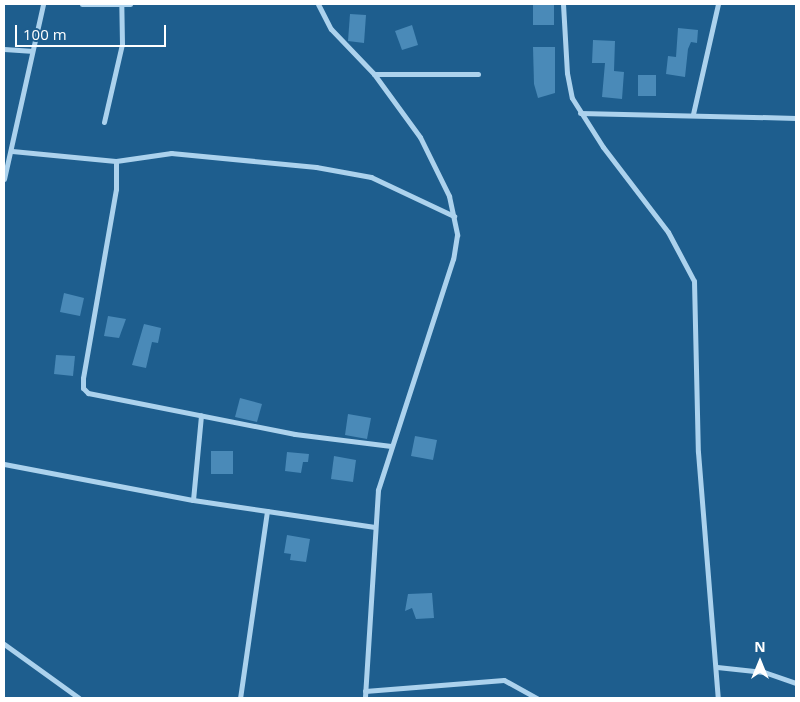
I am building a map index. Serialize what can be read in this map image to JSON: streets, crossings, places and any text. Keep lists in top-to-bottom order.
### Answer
{
  "scale_bar": "100 m",
  "north": "top"
}
